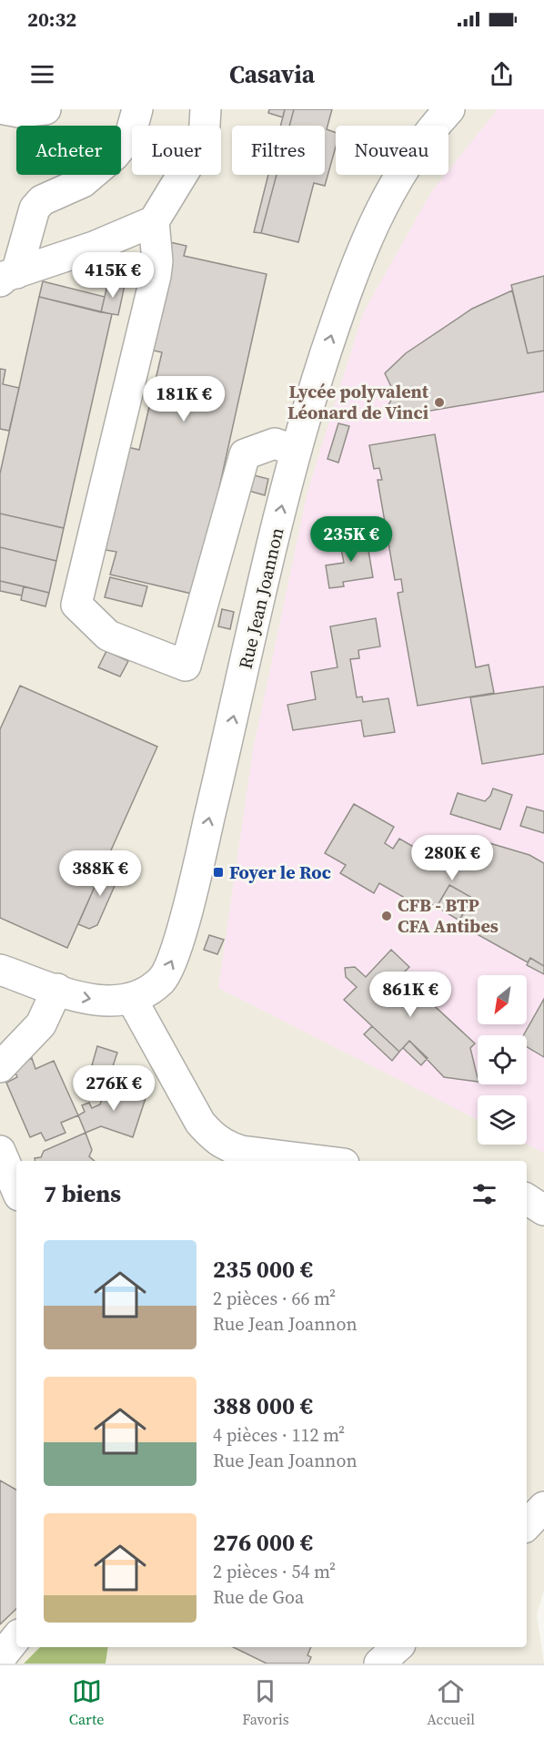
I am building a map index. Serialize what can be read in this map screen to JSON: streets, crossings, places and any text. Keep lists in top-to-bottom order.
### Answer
{
  "streets": {
    "street": ["Rue Jean Joannon"]
  },
  "one_way": ["Rue Jean Joannon"],
  "places": {
    "other": ["Lycée polyvalent Léonard de Vinci", "CFB - BTP CFA Antibes"],
    "transit": ["Foyer le Roc"]
  },
  "north": "bottom left",
  "page": {
    "status": "20:32",
    "header": "Casavia",
    "chip": [
      "Acheter",
      "Louer",
      "Filtres",
      "Nouveau"
    ],
    "price": [
      "415K €",
      "181K €",
      "235K €",
      "280K €",
      "388K €",
      "861K €",
      "276K €"
    ],
    "heading": "7 biens",
    "list": [
      {
        "name": "235 000 €",
        "note": "2 pièces · 66 m² · Rue Jean Joannon"
      },
      {
        "name": "388 000 €",
        "note": "4 pièces · 112 m² · Rue Jean Joannon"
      },
      {
        "name": "276 000 €",
        "note": "2 pièces · 54 m² · Rue de Goa"
      }
    ],
    "tabs": ["Carte", "Favoris", "Accueil"]
  }
}
